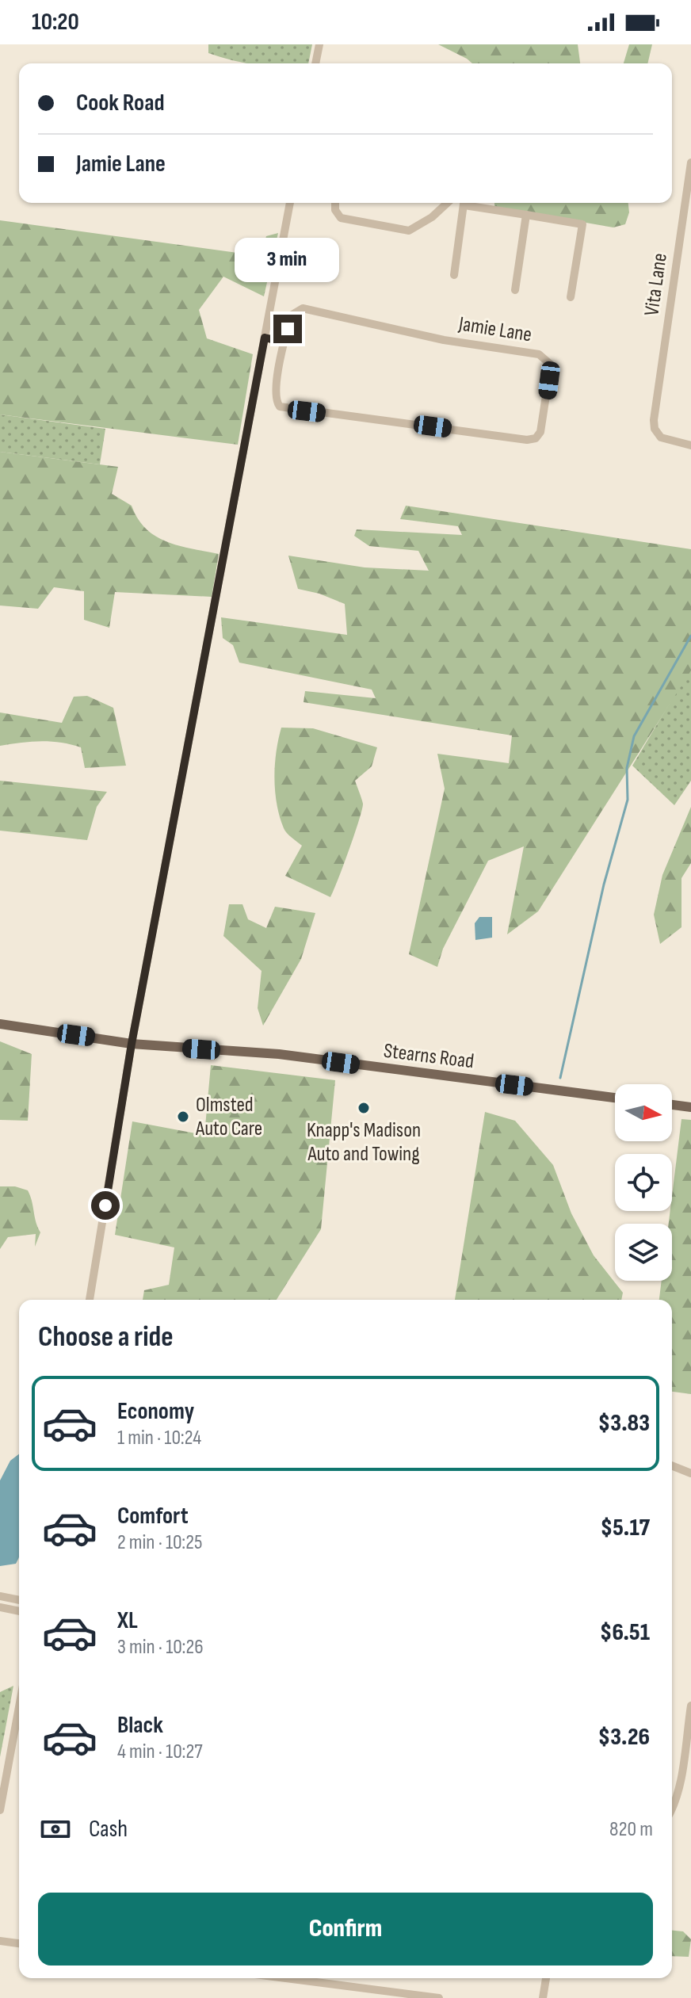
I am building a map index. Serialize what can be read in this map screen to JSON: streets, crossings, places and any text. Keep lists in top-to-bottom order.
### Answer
{
  "streets": {
    "main road": ["Stearns Road"],
    "street": ["Vita Lane", "Jamie Lane"]
  },
  "places": ["Knapp's Madison Auto and Towing", "Olmsted Auto Care"],
  "north": "right",
  "page": {
    "status": "10:20",
    "banner": ["Cook Road", "Jamie Lane"],
    "bubble": "3 min",
    "heading": "Choose a ride",
    "list": [
      {
        "name": "Economy",
        "note": "1 min · 10:24",
        "value": "$3.83"
      },
      {
        "name": "Comfort",
        "note": "2 min · 10:25",
        "value": "$5.17"
      },
      {
        "name": "XL",
        "note": "3 min · 10:26",
        "value": "$6.51"
      },
      {
        "name": "Black",
        "note": "4 min · 10:27",
        "value": "$3.26"
      }
    ],
    "pay": ["Cash", "820 m"],
    "buttons": "Confirm"
  }
}
